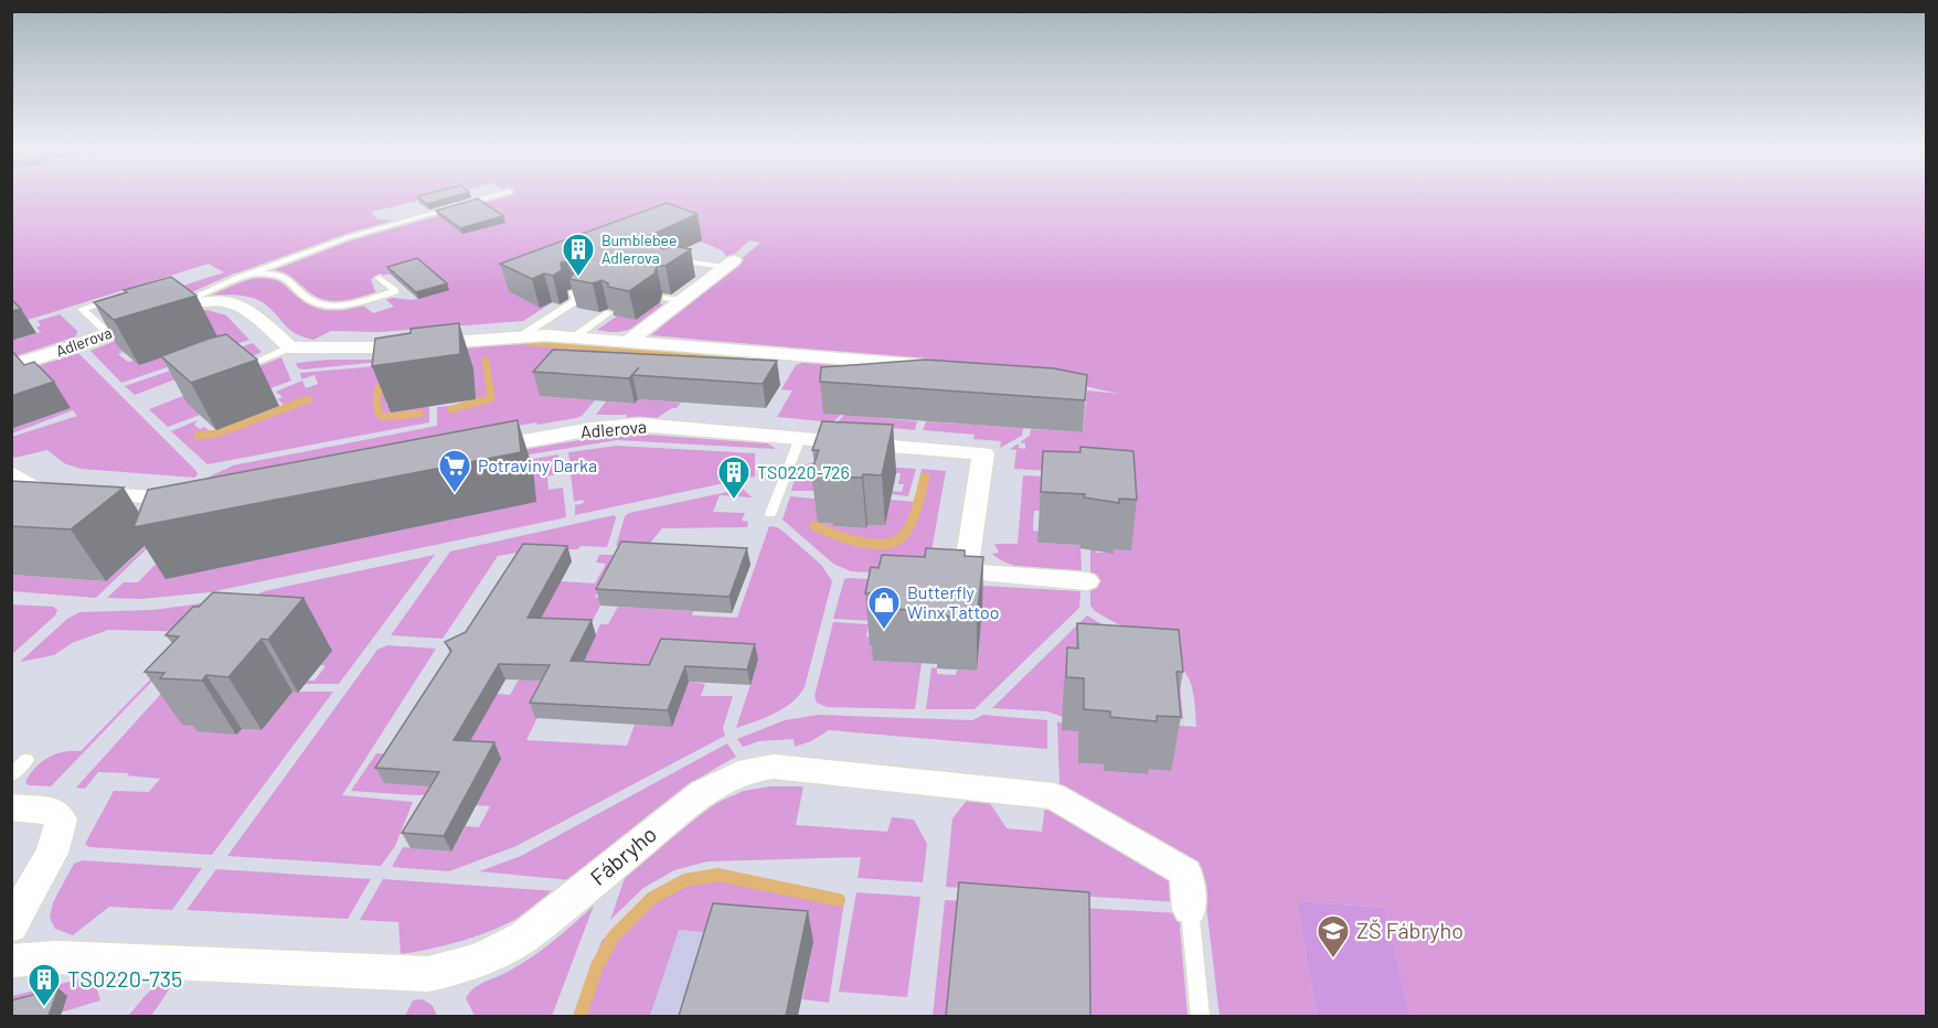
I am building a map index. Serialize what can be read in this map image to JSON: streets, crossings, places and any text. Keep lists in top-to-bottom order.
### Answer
{
  "streets": {
    "street": ["Adlerova", "Fábryho"]
  },
  "places": {
    "building": ["Bumblebee Adlerova", "TS0220-726", "TS0220-735"],
    "supermarket": ["Potraviny Darka"],
    "shop": ["Butterfly Winx Tattoo"],
    "school or university": ["ZŠ Fábryho"]
  }
}
